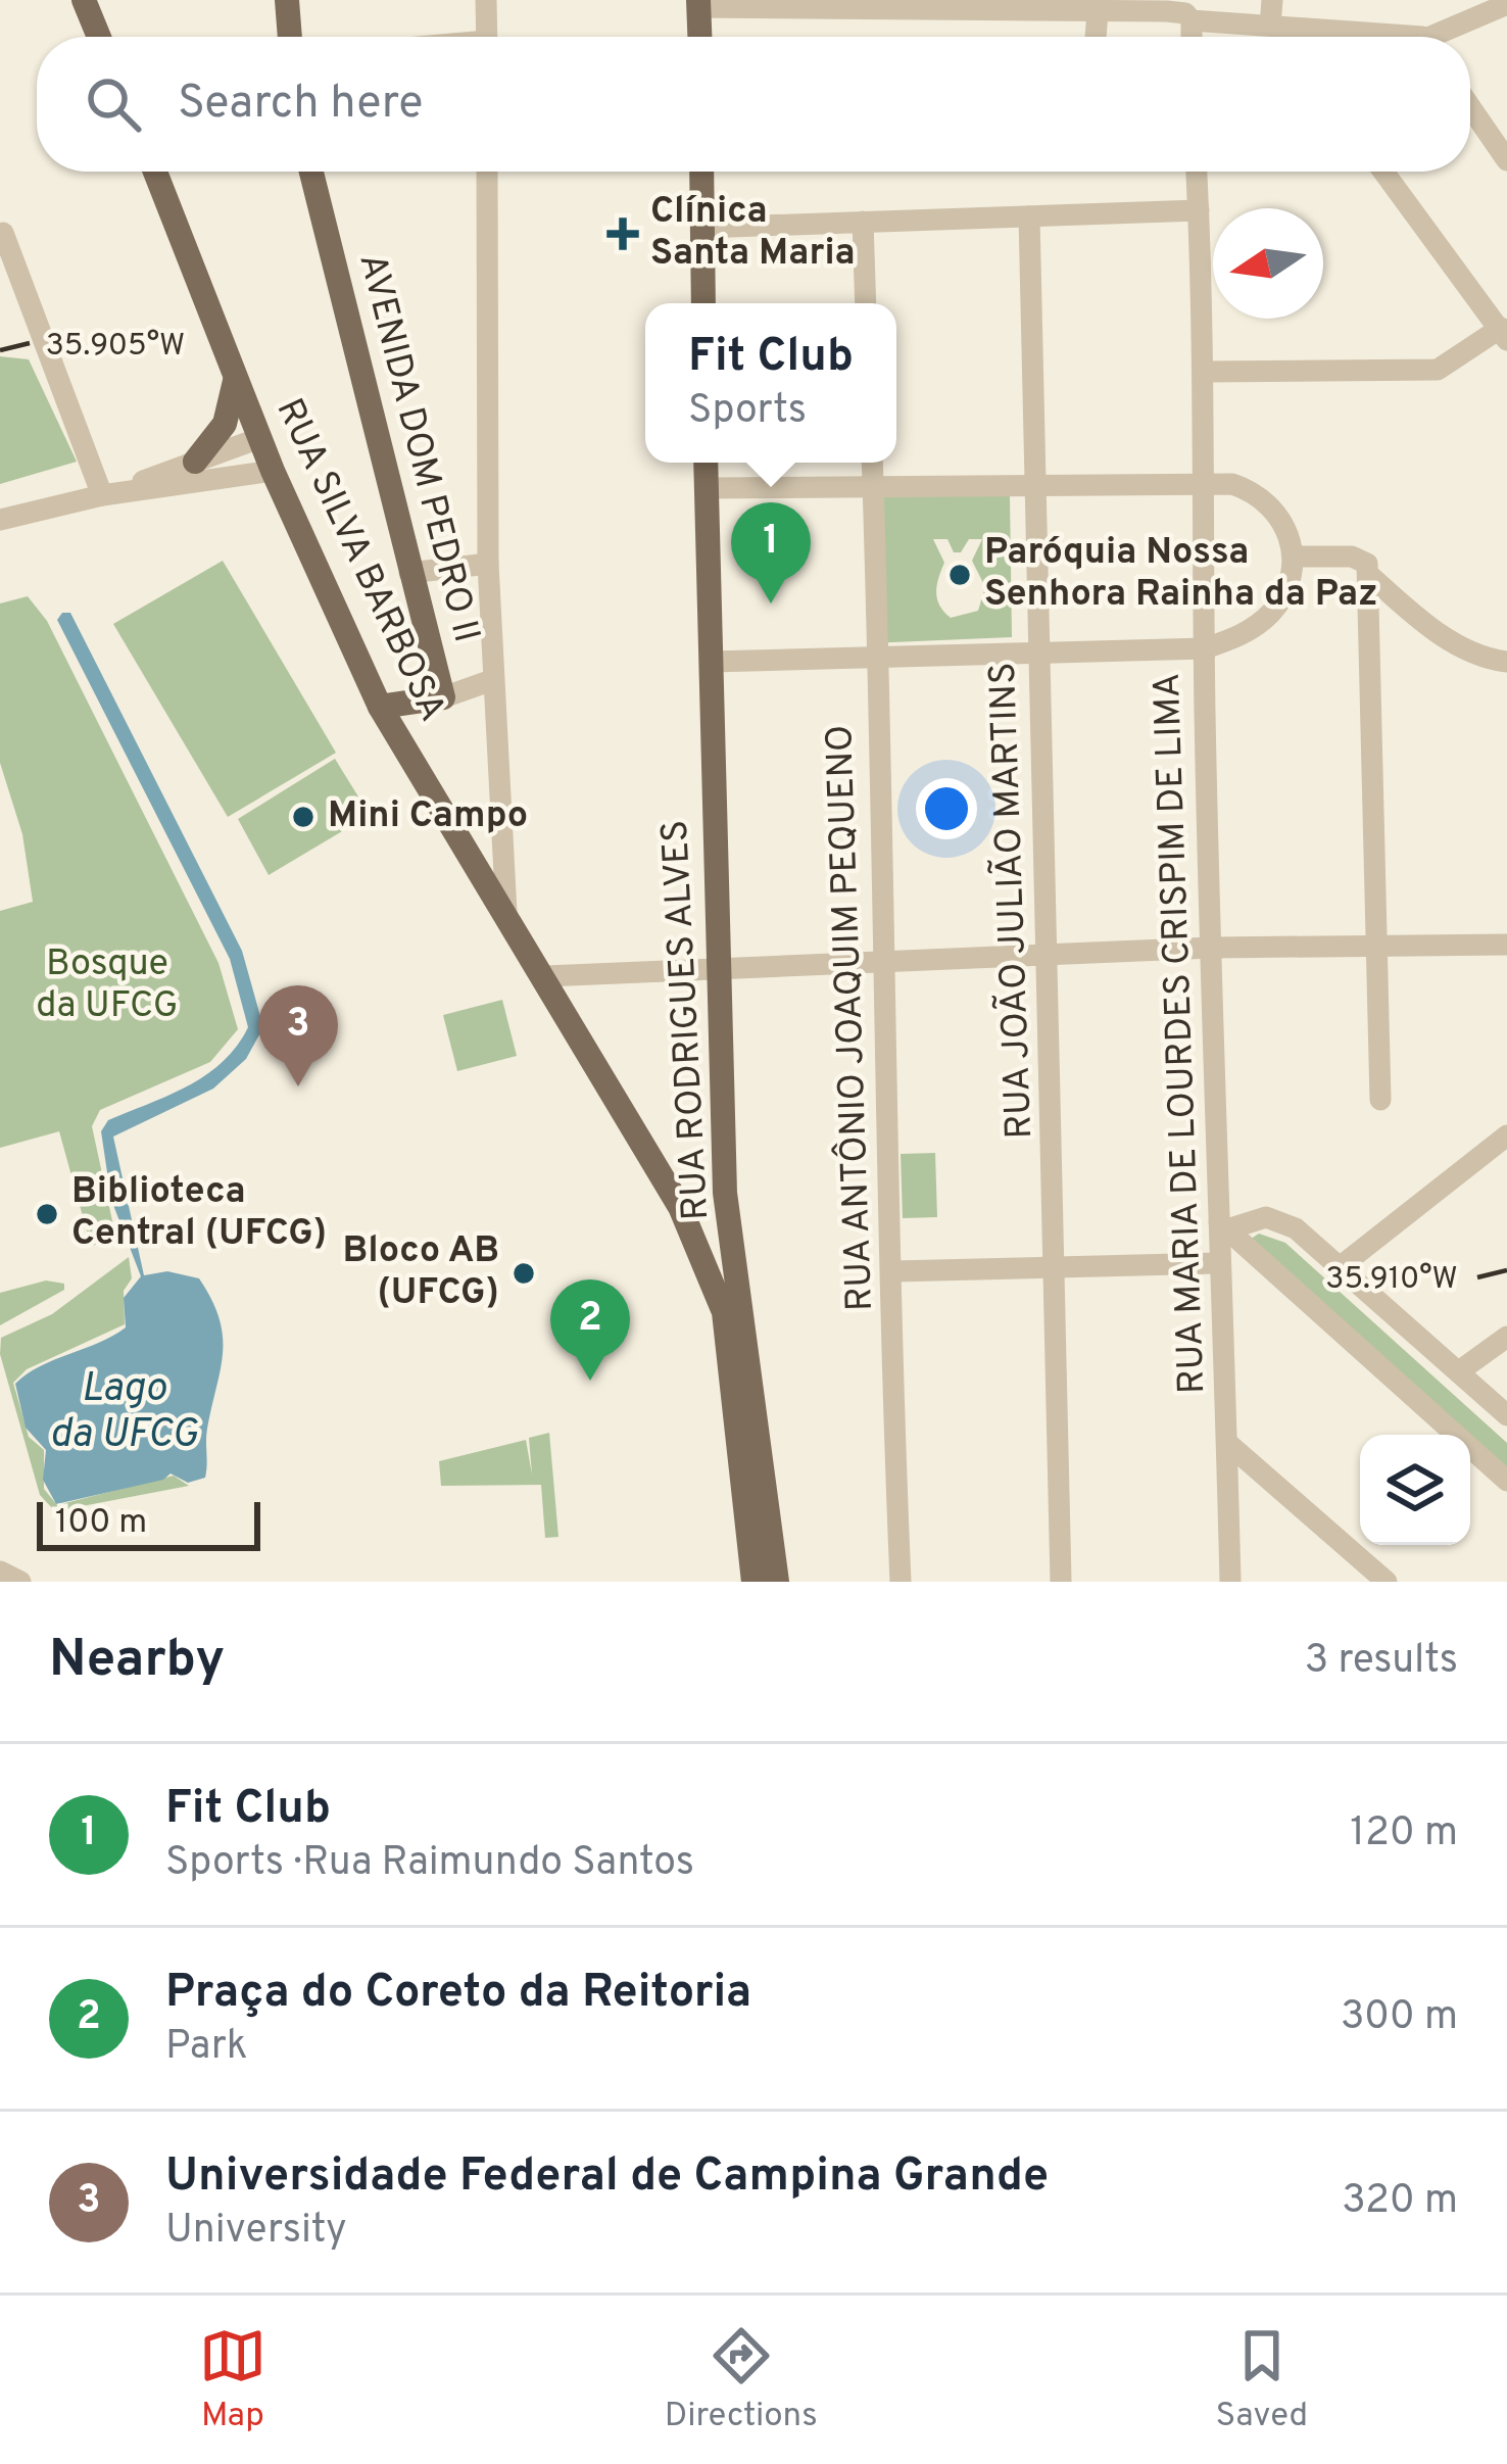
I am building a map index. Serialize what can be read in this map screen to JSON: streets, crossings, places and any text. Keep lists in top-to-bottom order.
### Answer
{
  "streets": {
    "main road": ["AVENIDA DOM PEDRO II", "RUA SILVA BARBOSA", "RUA RODRIGUES ALVES"],
    "street": ["RUA JOÃO JULIÃO MARTINS", "RUA ANTÔNIO JOAQUIM PEQUENO", "RUA MARIA DE LOURDES CRISPIM DE LIMA"]
  },
  "crossings": [
    ["AVENIDA DOM PEDRO II", "RUA SILVA BARBOSA"],
    ["RUA SILVA BARBOSA", "RUA RODRIGUES ALVES"]
  ],
  "water": ["Lago da UFCG"],
  "parks": ["Bosque da UFCG"],
  "places": {
    "health": ["Clínica Santa Maria"],
    "other": [
      "Paróquia Nossa Senhora Rainha da Paz",
      "Mini Campo",
      "Biblioteca Central (UFCG)",
      "Bloco AB (UFCG)"
    ]
  },
  "scale_bar": "100 m",
  "north": "left",
  "page": {
    "search": "Search here",
    "popup": ["Fit Club", "Sports"],
    "pins": ["1", "3", "2"],
    "scale": "100 m",
    "heading": ["Nearby", "3 results"],
    "list": [
      {
        "mark": "1",
        "name": "Fit Club",
        "note": "Sports · Rua Raimundo Santos",
        "value": "120 m"
      },
      {
        "mark": "2",
        "name": "Praça do Coreto da Reitoria",
        "note": "Park",
        "value": "300 m"
      },
      {
        "mark": "3",
        "name": "Universidade Federal de Campina Grande",
        "note": "University",
        "value": "320 m"
      }
    ],
    "nav": ["Map", "Directions", "Saved"]
  },
  "coordinates": ["35.905°W", "35.910°W"]
}
